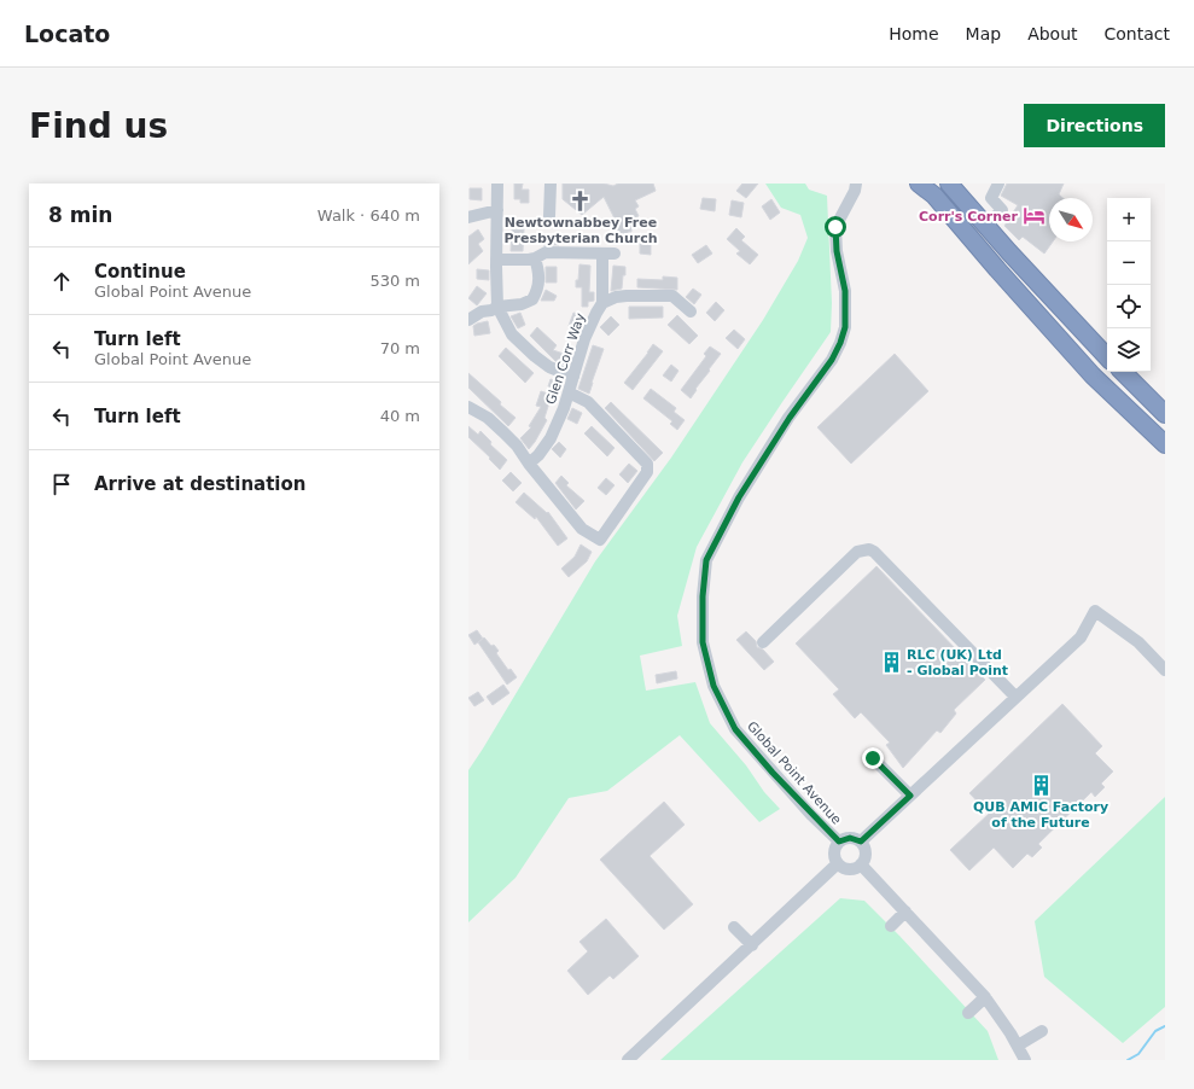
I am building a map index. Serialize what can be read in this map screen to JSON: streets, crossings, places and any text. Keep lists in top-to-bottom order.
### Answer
{
  "streets": {
    "street": ["Glen Corr Way", "Global Point Avenue"]
  },
  "places": {
    "church": ["Newtownabbey Free Presbyterian Church"],
    "hotel": ["Corr's Corner"],
    "building": ["RLC (UK) Ltd - Global Point", "QUB AMIC Factory of the Future"]
  },
  "north": "bottom right",
  "page": {
    "header": "Locato",
    "nav": [
      "Home",
      "Map",
      "About",
      "Contact"
    ],
    "buttons": "Directions",
    "title": "Find us",
    "heading": ["8 min", "Walk · 640 m"],
    "map_buttons": ["+", "−"],
    "list": [
      ["Continue", "Global Point Avenue", "530 m"],
      ["Turn left", "Global Point Avenue", "70 m"],
      ["Turn left", "40 m"],
      "Arrive at destination"
    ]
  }
}
